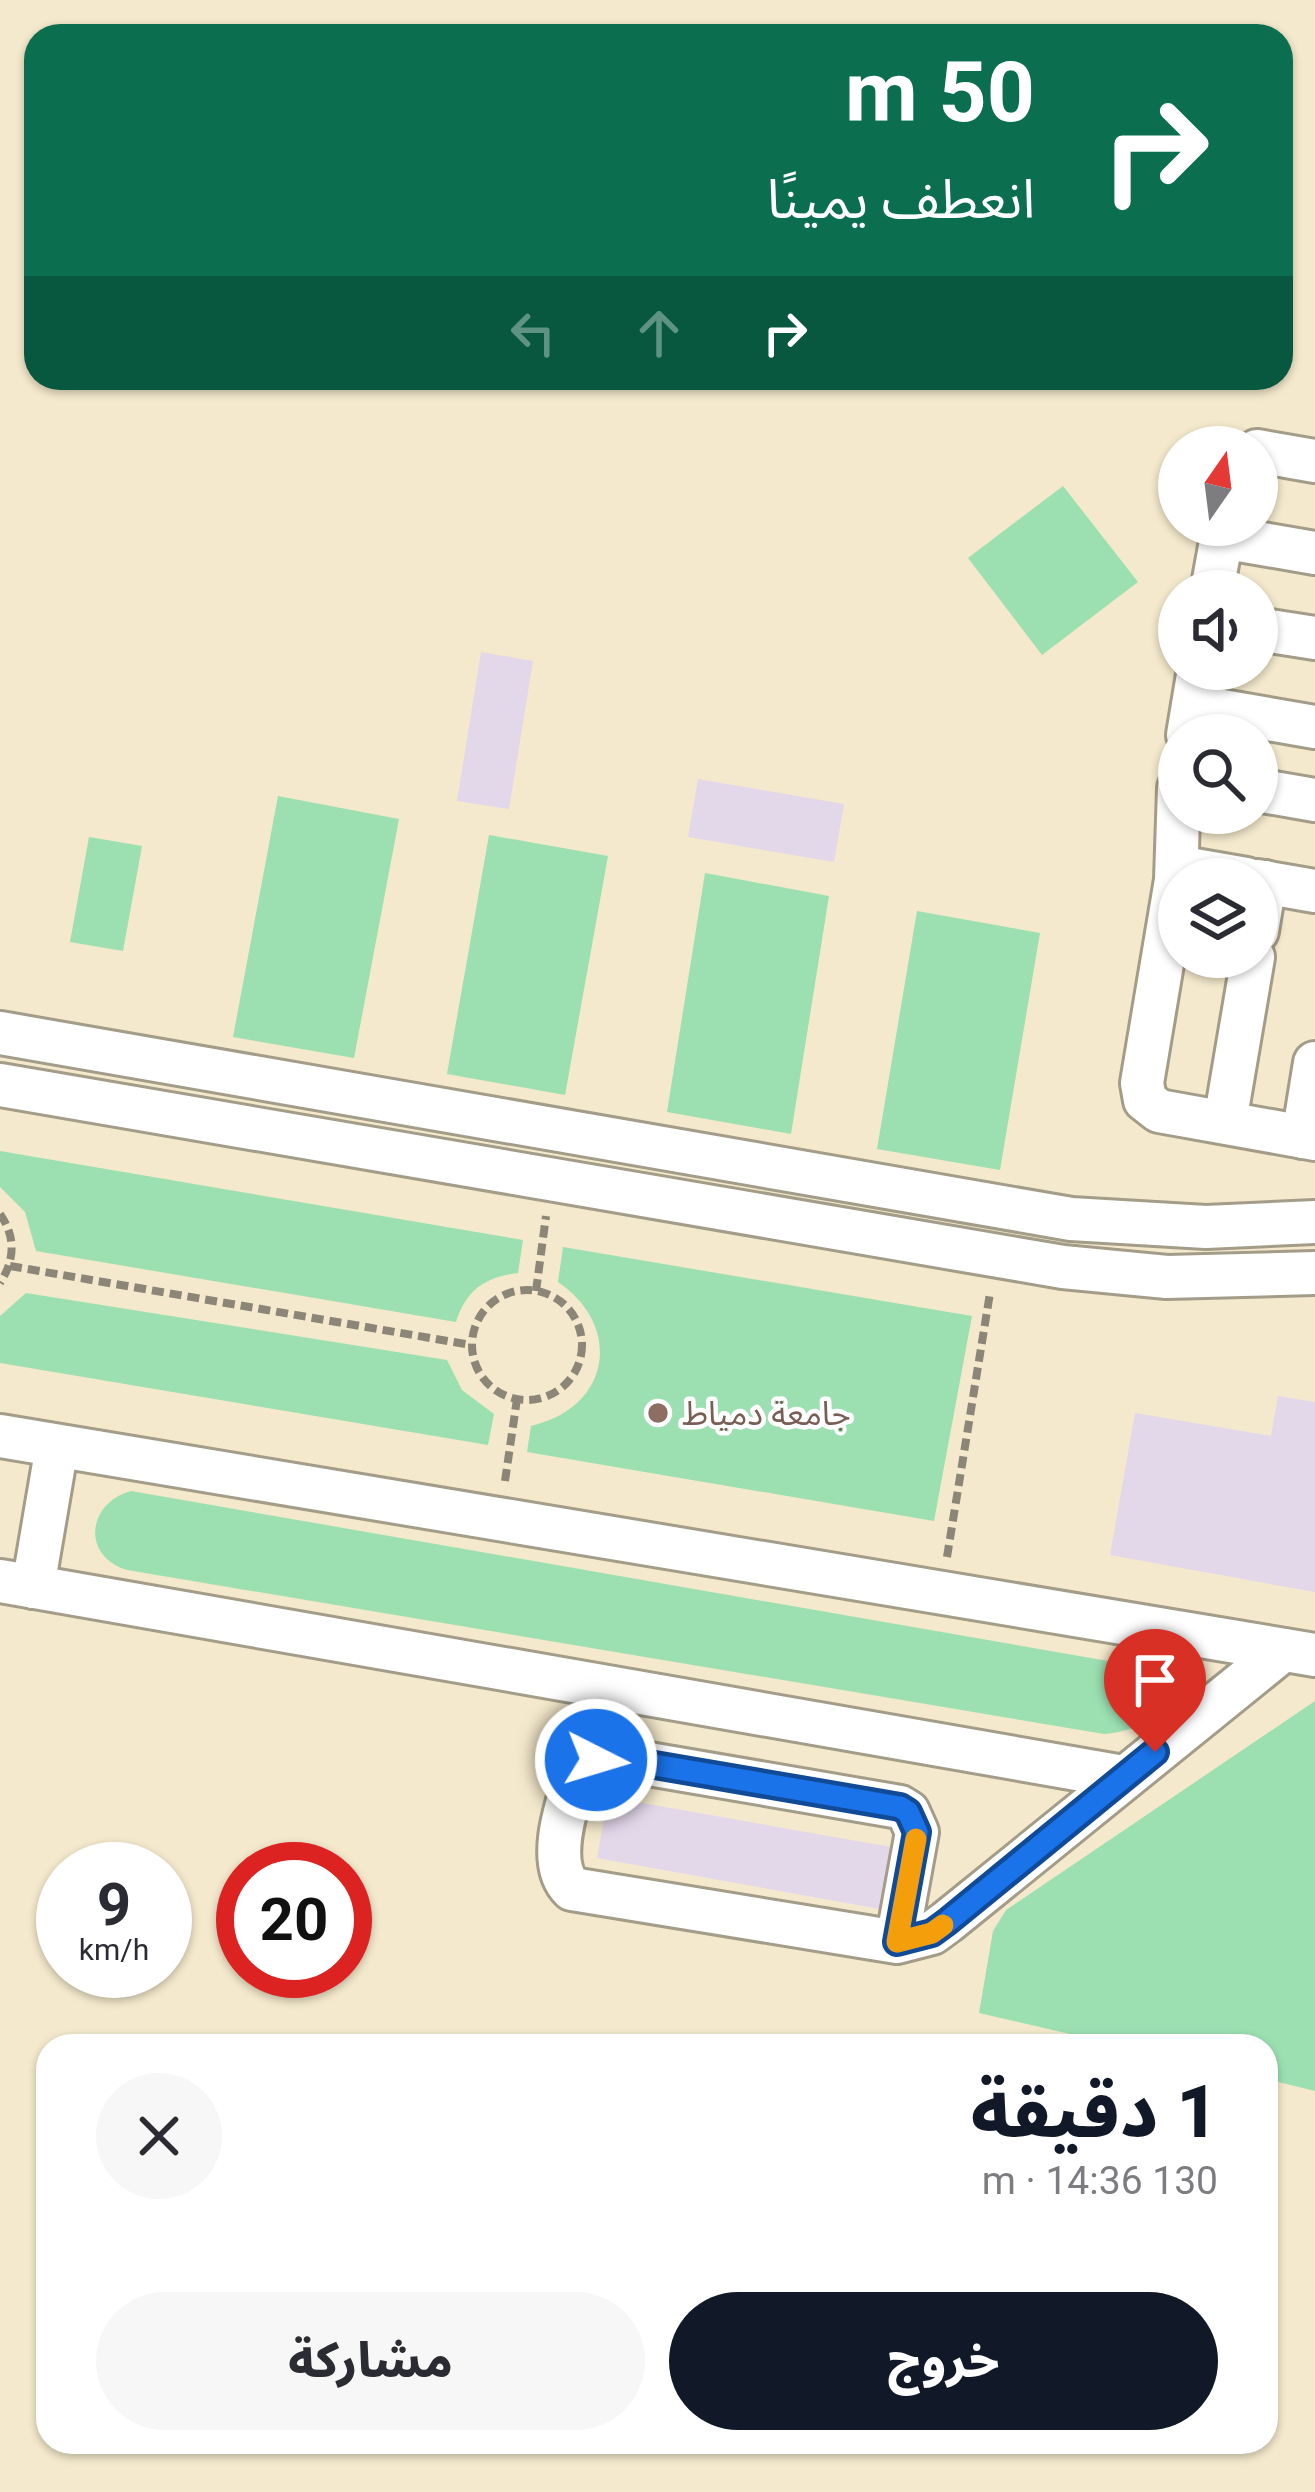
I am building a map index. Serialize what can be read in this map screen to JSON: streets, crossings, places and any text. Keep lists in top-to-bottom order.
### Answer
{
  "places": ["جامعة دمياط"],
  "north": "top",
  "page": {
    "turn": ["50 m", "انعطف يمينًا"],
    "speed": "9 km/h",
    "limit": "20",
    "heading": ["1 دقيقة", "130 m · 14:36"],
    "buttons": ["خروج", "مشاركة"]
  }
}
